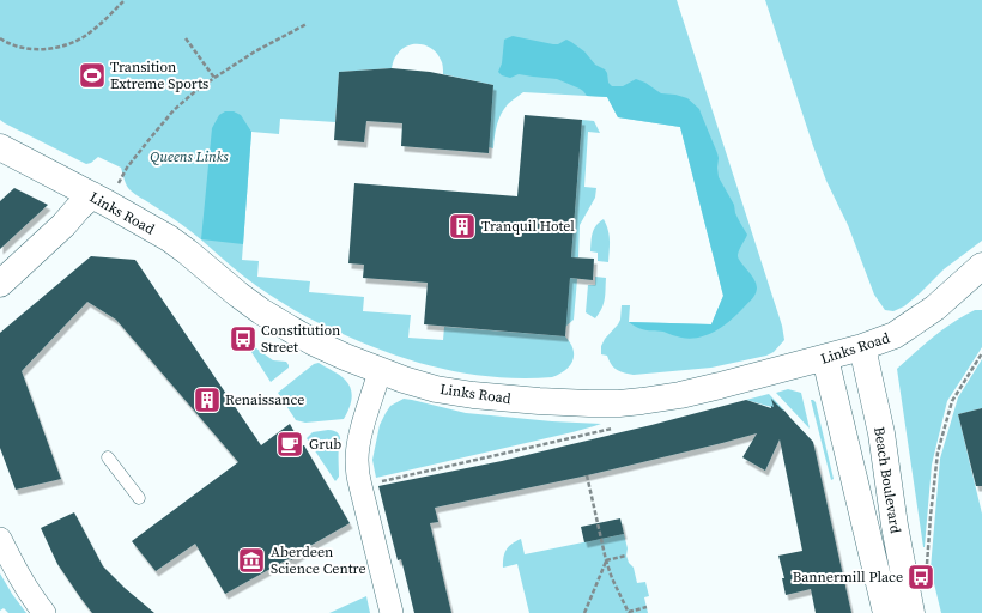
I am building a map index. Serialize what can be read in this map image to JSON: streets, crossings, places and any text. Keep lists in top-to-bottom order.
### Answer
{
  "streets": {
    "street": ["Links Road", "Beach Boulevard"]
  },
  "crossings": [
    ["Links Road", "Beach Boulevard"]
  ],
  "parks": ["Queens Links"],
  "places": {
    "sports": ["Transition Extreme Sports"],
    "building": ["Tranquil Hotel", "Renaissance"],
    "bus stop": ["Constitution Street", "Bannermill Place"],
    "cafe": ["Grub"],
    "museum": ["Aberdeen Science Centre"]
  }
}
